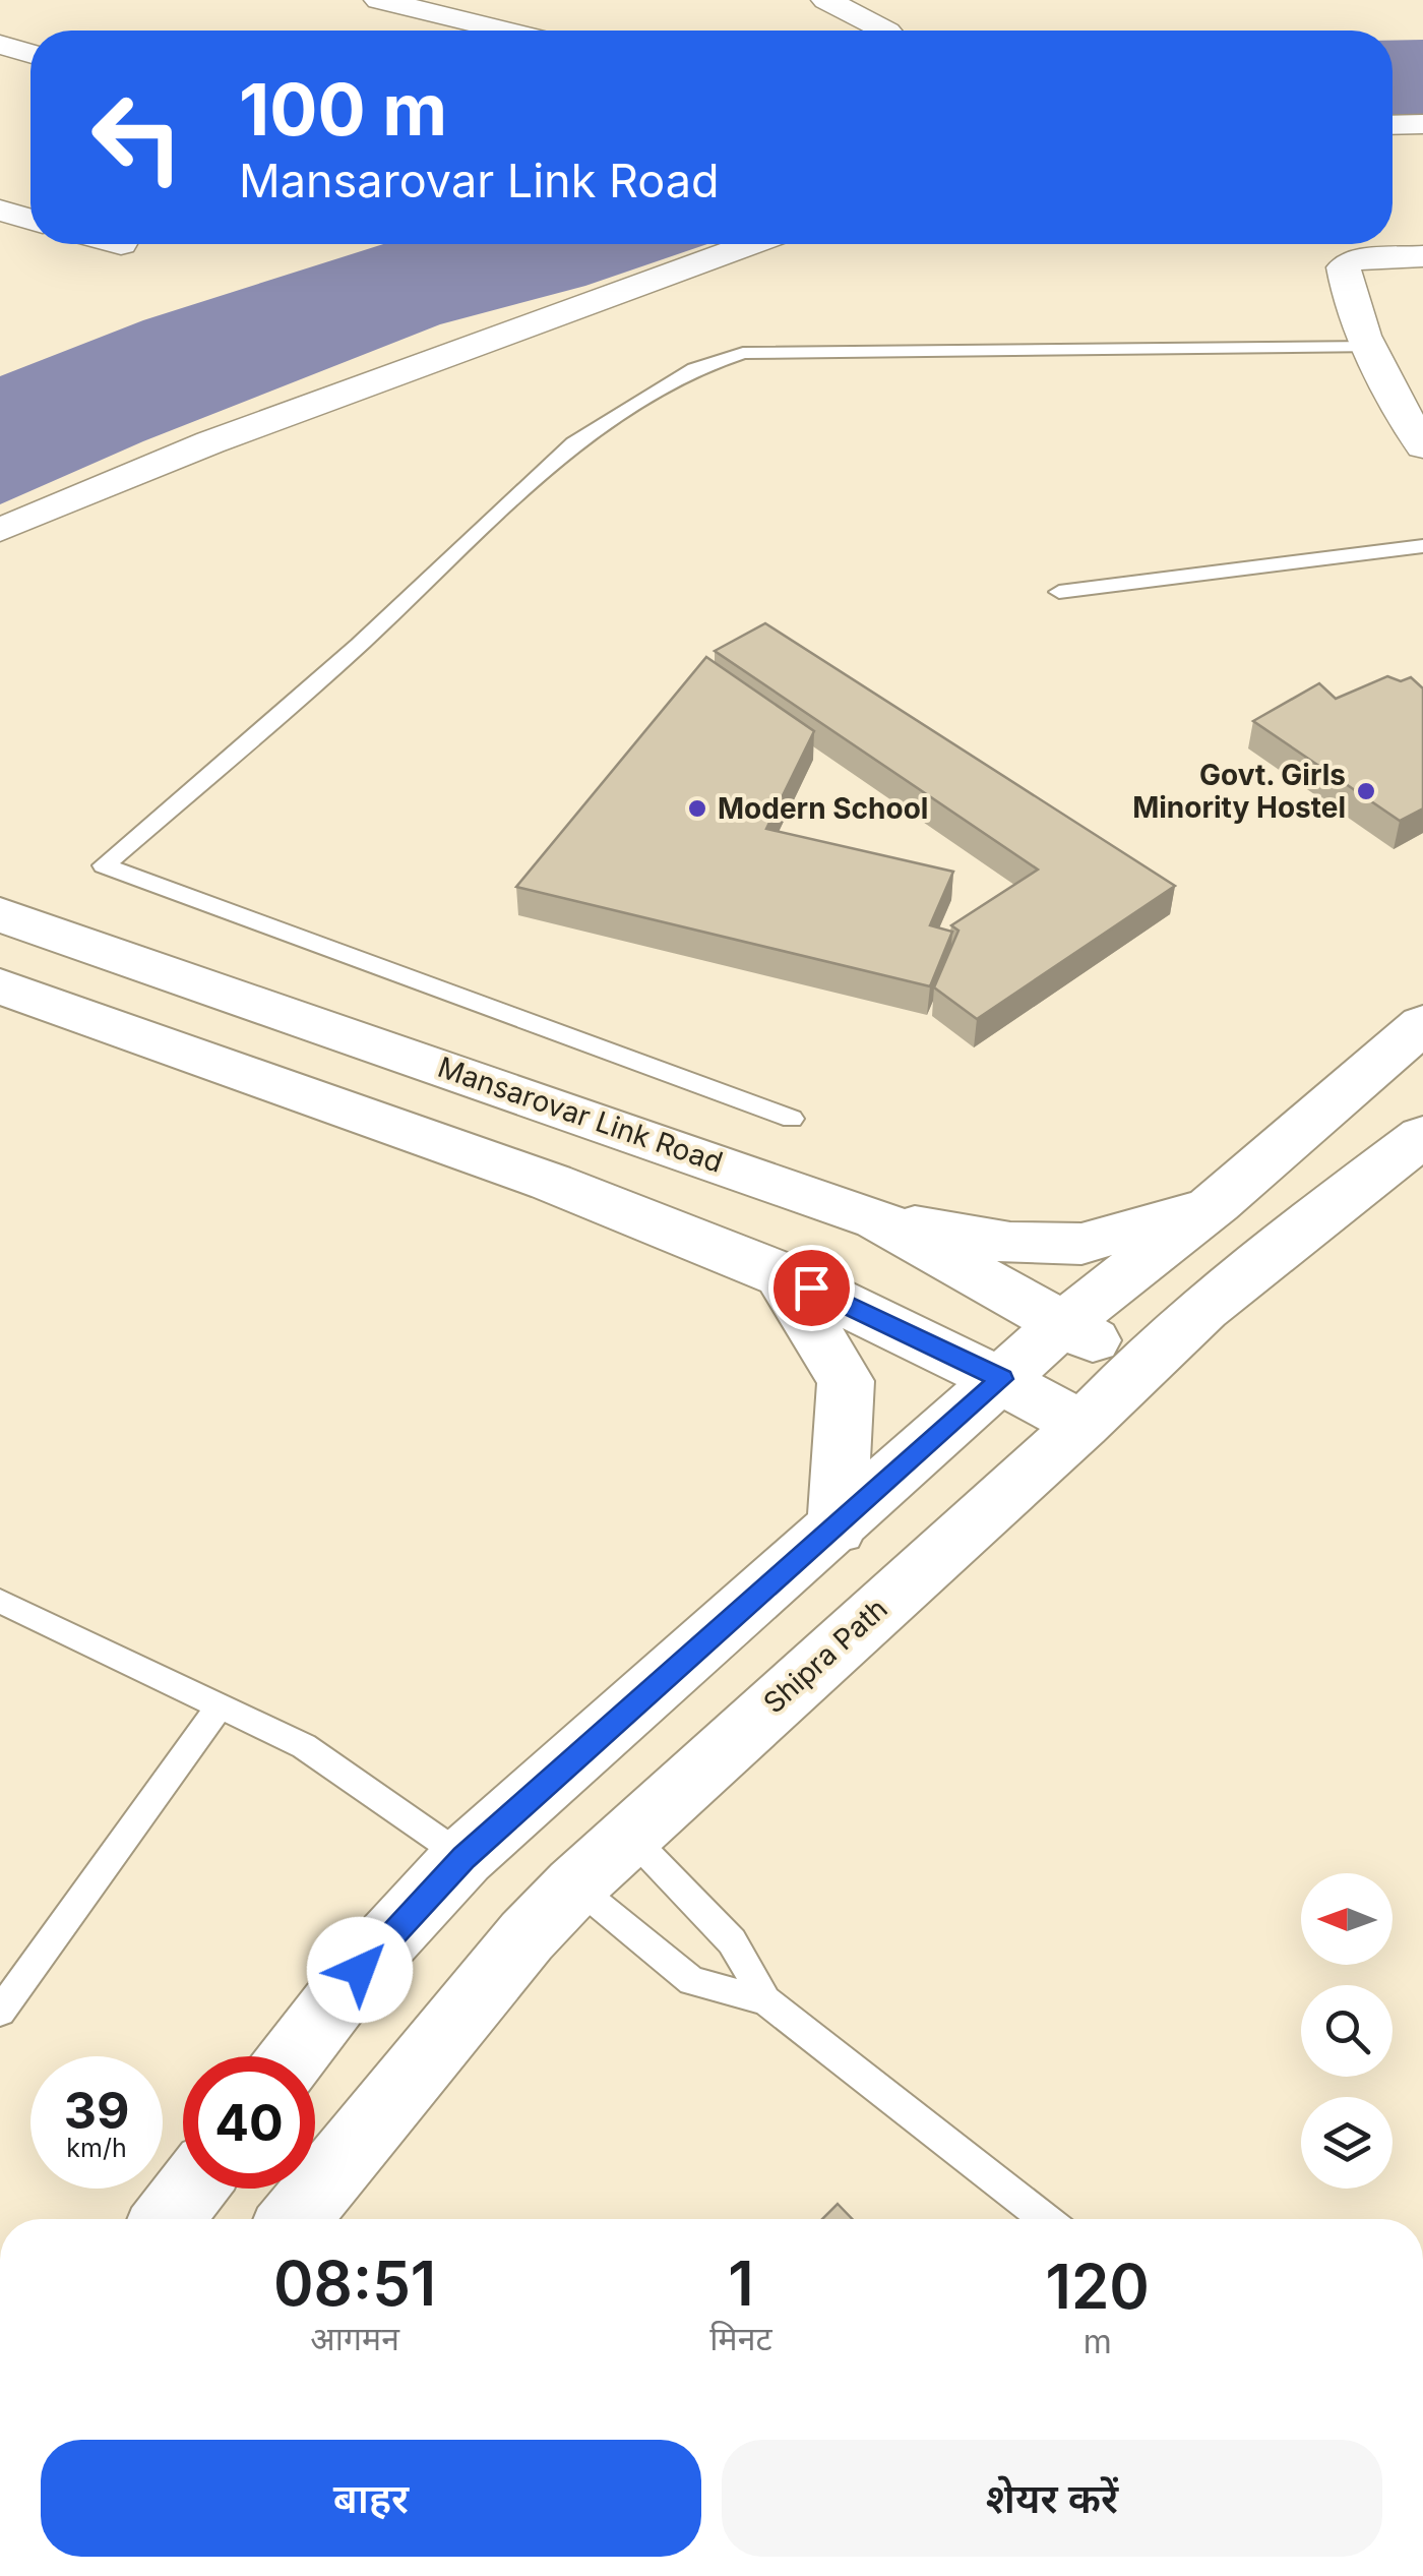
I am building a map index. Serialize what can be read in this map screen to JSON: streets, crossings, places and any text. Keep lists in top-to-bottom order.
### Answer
{
  "streets": {
    "street": ["Mansarovar Link Road", "Shipra Path"]
  },
  "crossings": [
    ["Mansarovar Link Road", "Shipra Path"]
  ],
  "places": ["Govt. Girls Minority Hostel", "Modern School"],
  "north": "left",
  "page": {
    "turn": ["100 m", "Mansarovar Link Road"],
    "speed": "39 km/h",
    "limit": "40",
    "eta": [
      "08:51",
      "आगमन",
      "1",
      "मिनट",
      "120",
      "m"
    ],
    "buttons": ["बाहर", "शेयर करें"]
  }
}
